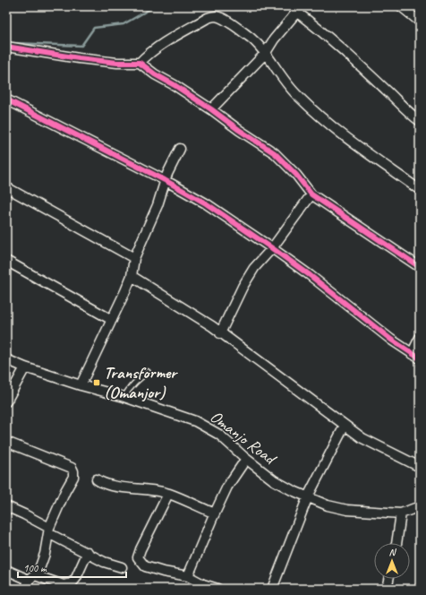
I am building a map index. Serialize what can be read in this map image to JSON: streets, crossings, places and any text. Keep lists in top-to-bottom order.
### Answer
{
  "streets": {
    "street": ["Omanjo Road"]
  },
  "places": {
    "transit": ["Transformer (Omanjor)"]
  },
  "scale_bar": "100 m",
  "north": "top"
}
